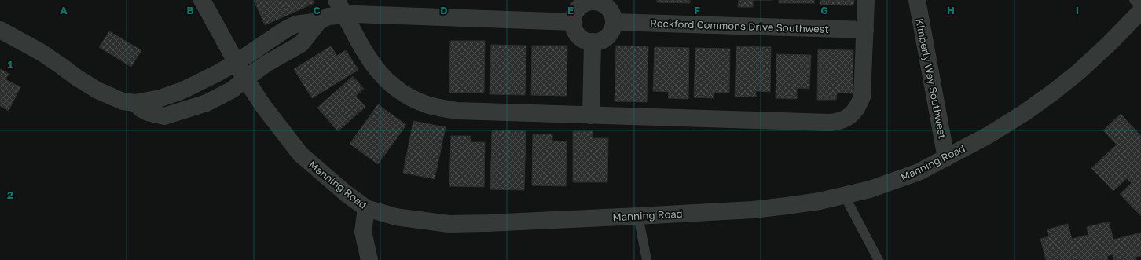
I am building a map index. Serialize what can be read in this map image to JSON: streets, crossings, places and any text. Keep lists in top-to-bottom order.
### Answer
{
  "streets": {
    "street": ["Rockford Commons Drive Southwest", "Kimberly Way Southwest", "Manning Road"]
  },
  "crossings": [
    ["Kimberly Way Southwest", "Manning Road"]
  ],
  "grid": {
    "columns": [
      "A",
      "B",
      "C",
      "D",
      "E",
      "F",
      "G",
      "H",
      "I"
    ],
    "rows": ["1", "2"]
  }
}
